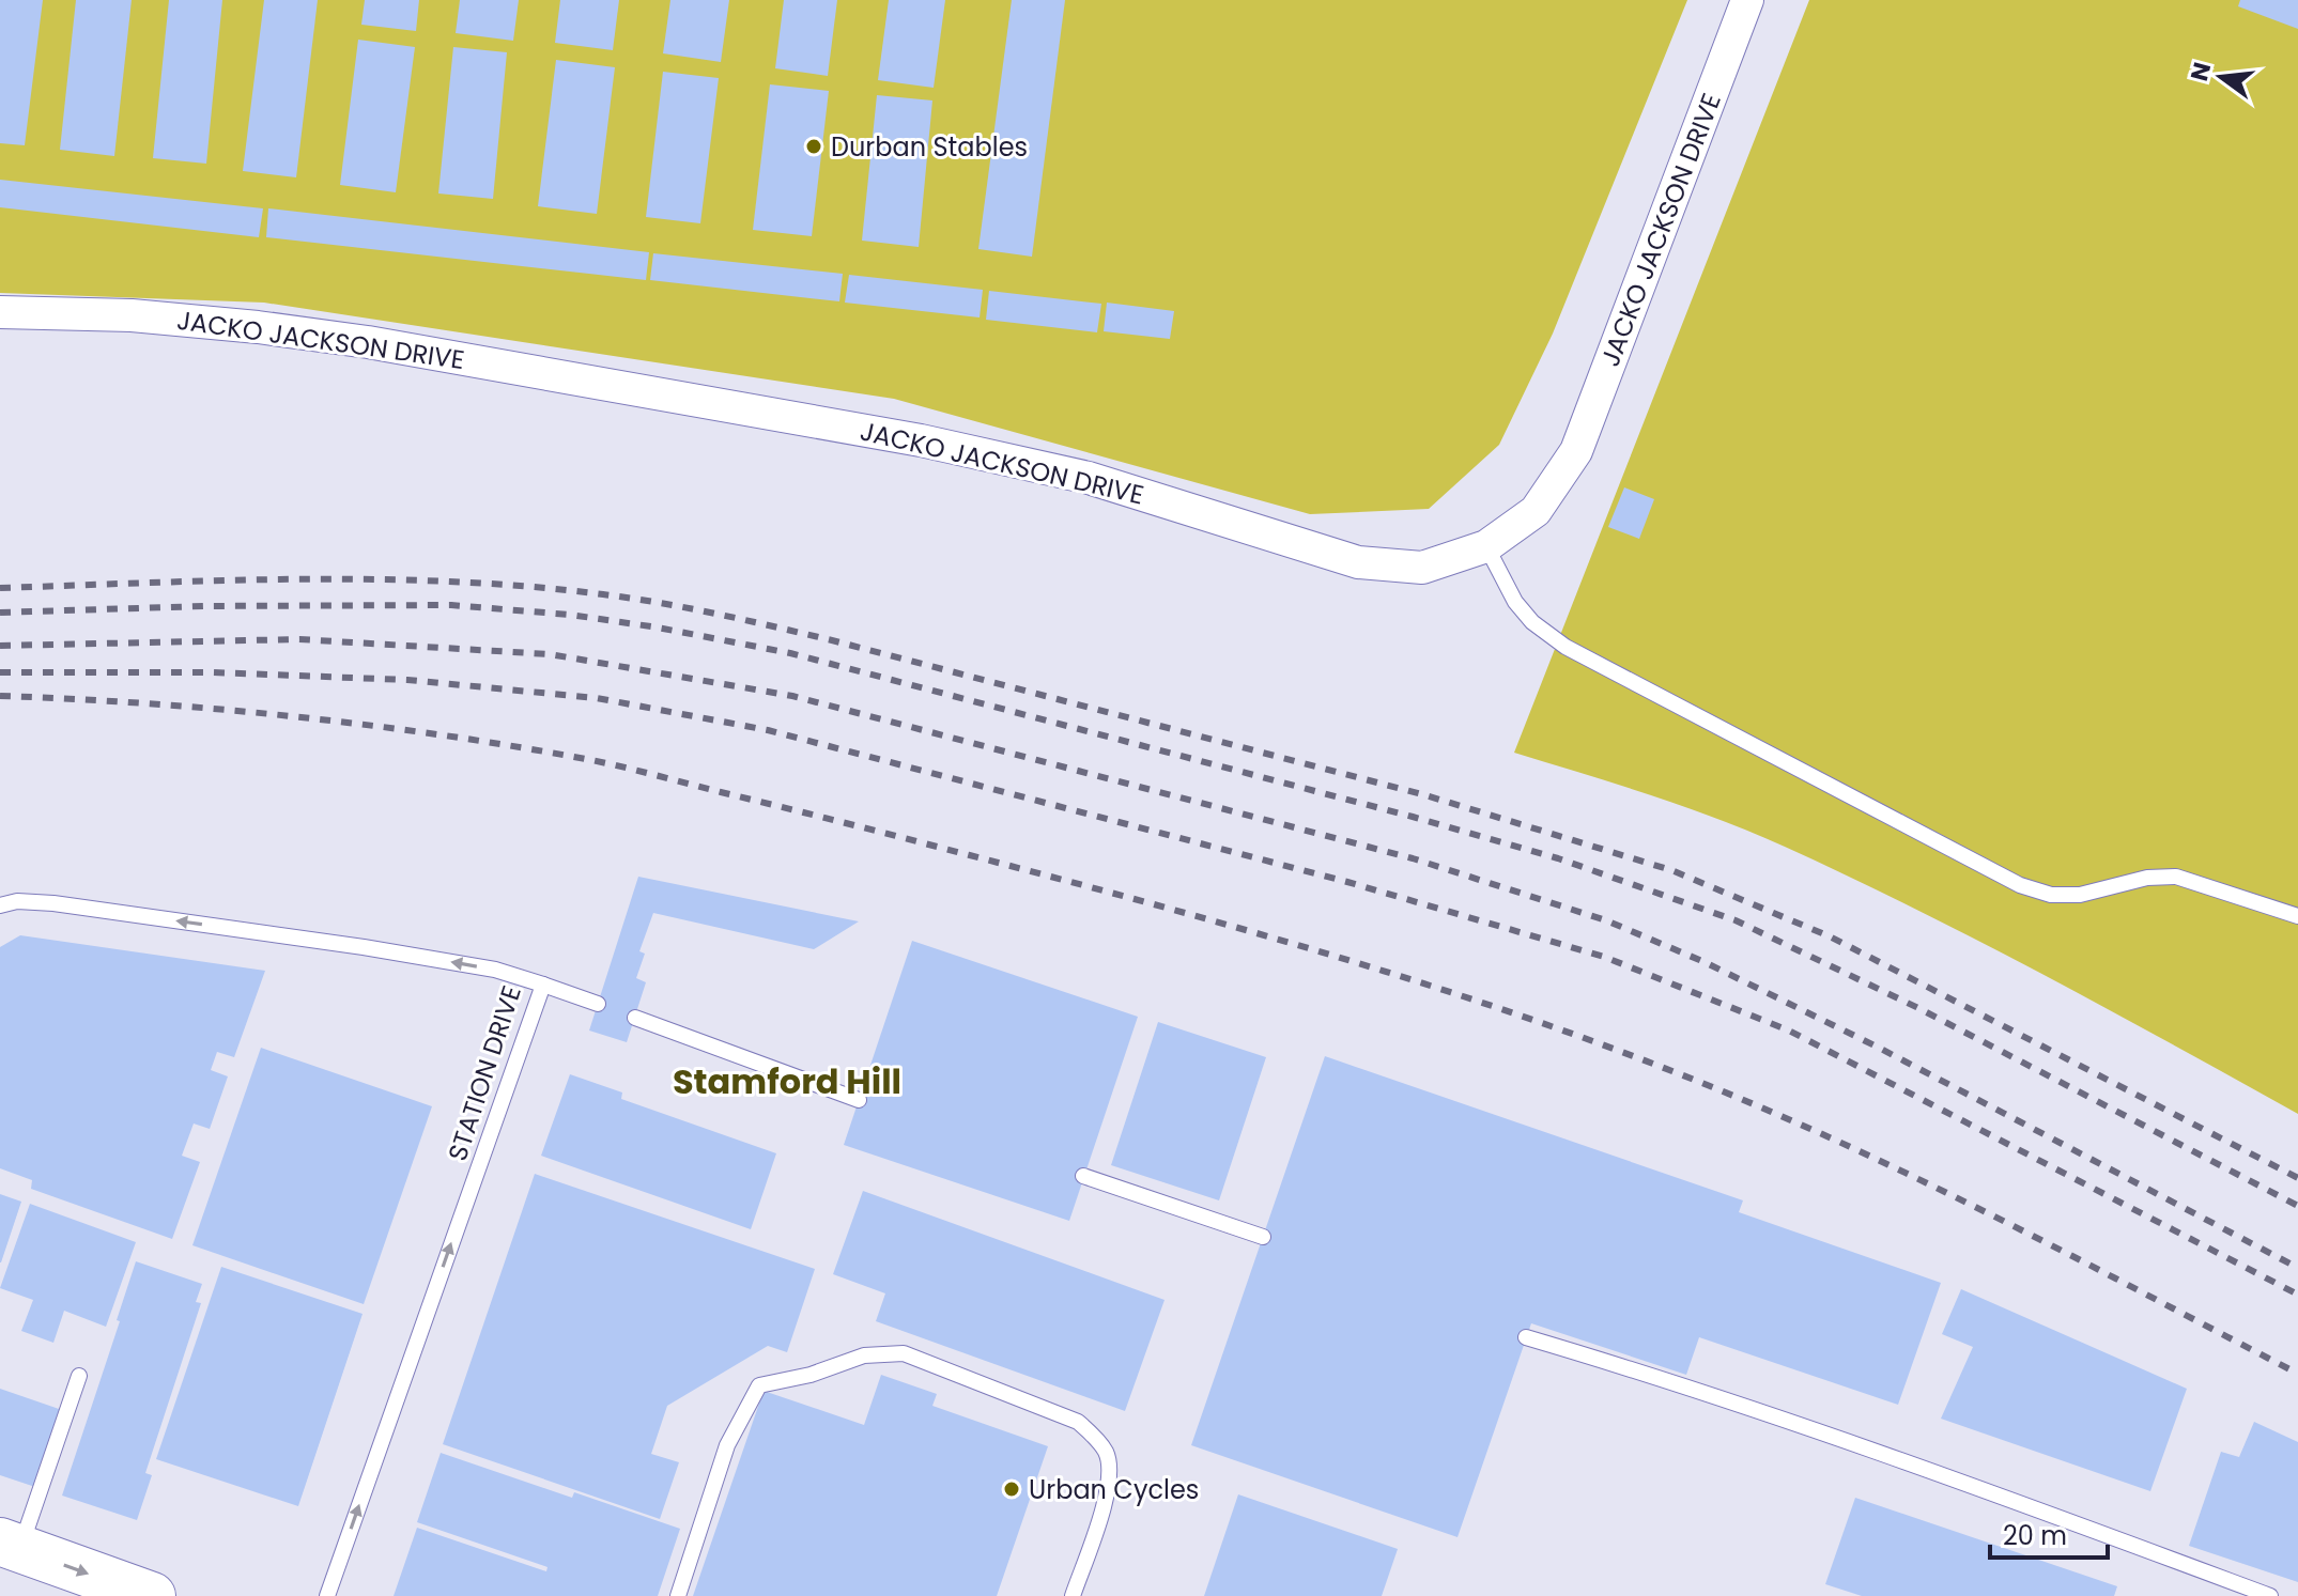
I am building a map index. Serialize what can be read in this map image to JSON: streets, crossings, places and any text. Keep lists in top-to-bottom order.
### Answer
{
  "streets": {
    "street": ["JACKO JACKSON DRIVE"],
    "lane": ["STATION DRIVE"]
  },
  "districts": ["Stamford Hill"],
  "places": ["Durban Stables", "Urban Cycles"],
  "scale_bar": "20 m",
  "north": "left"
}
